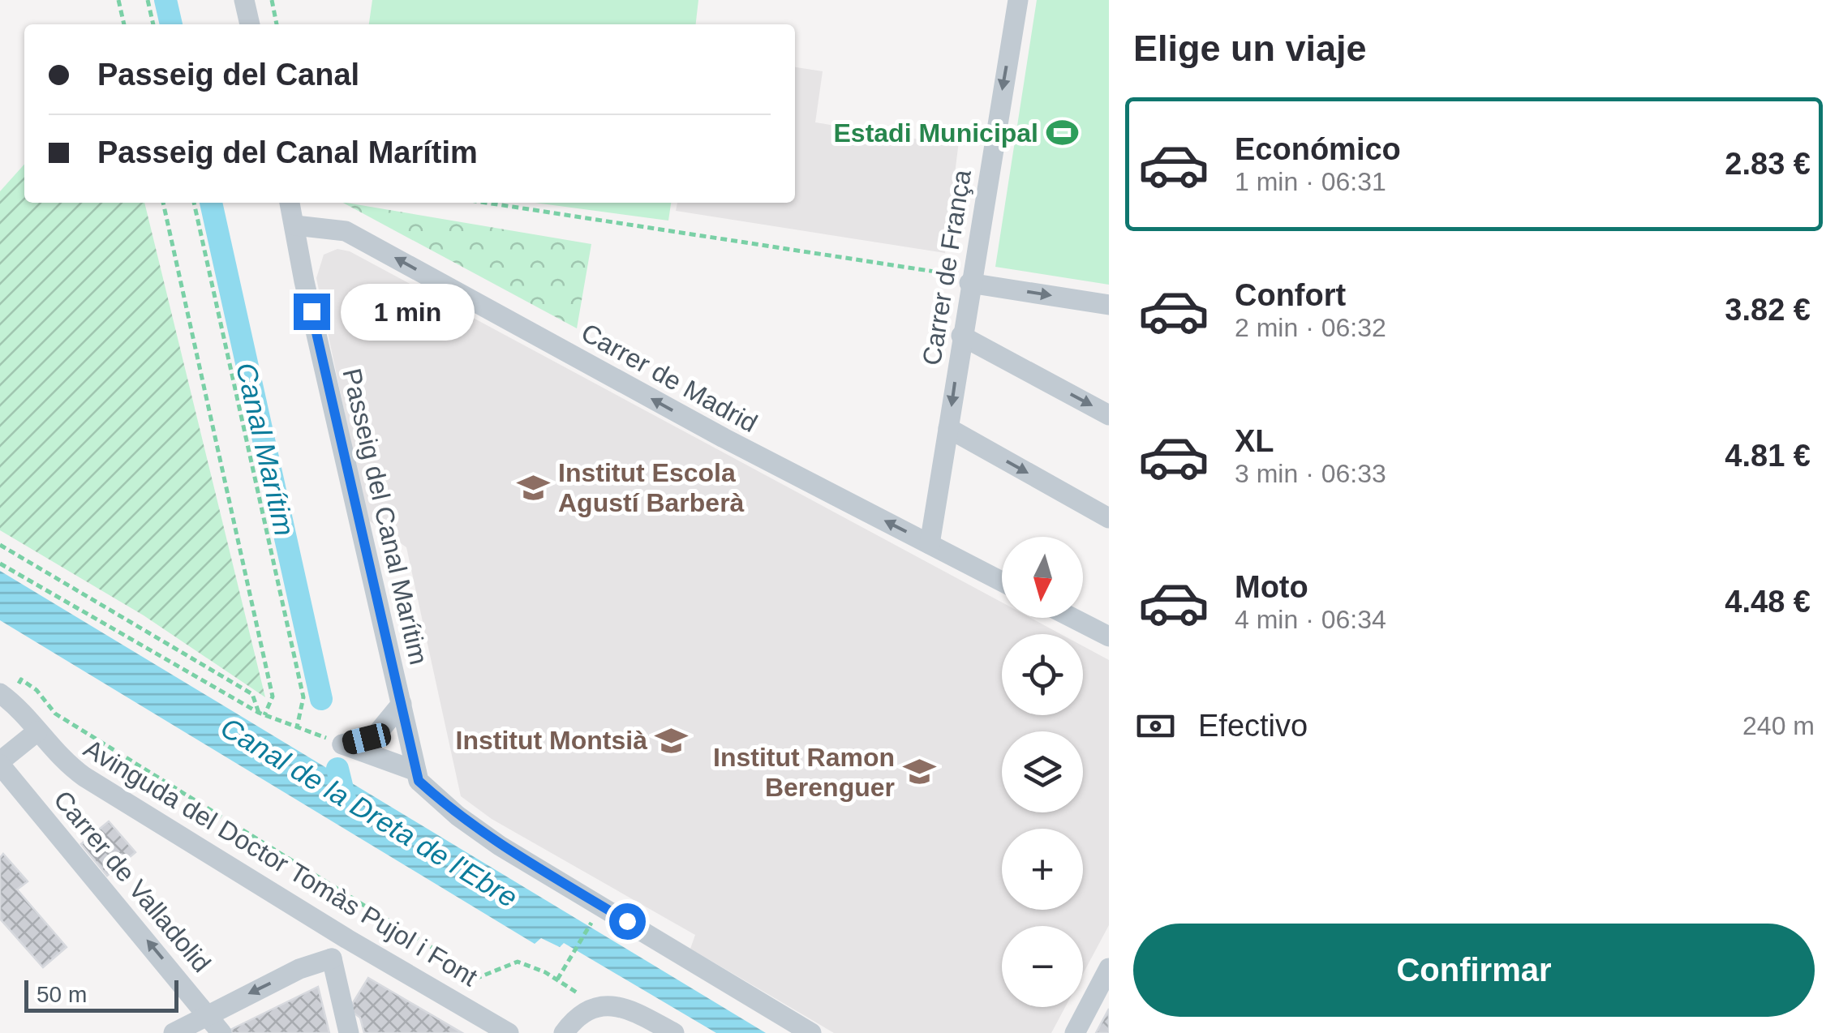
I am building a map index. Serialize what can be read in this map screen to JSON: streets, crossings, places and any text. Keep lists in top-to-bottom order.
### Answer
{
  "streets": {
    "street": [
      "Carrer de França",
      "Carrer de Madrid",
      "Passeig del Canal Marítim",
      "Avinguda del Doctor Tomàs Pujol i Font",
      "Carrer de Valladolid"
    ]
  },
  "crossings": [
    ["Carrer de França", "Carrer de Madrid"],
    ["Carrer de Madrid", "Passeig del Canal Marítim"]
  ],
  "one_way": ["Carrer de França", "Carrer de Madrid", "Carrer de Valladolid"],
  "water": ["Canal Marítim", "Canal de la Dreta de l'Ebre"],
  "places": {
    "sports": ["Estadi Municipal"],
    "school or university": ["Institut Escola Agustí Barberà", "Institut Montsià", "Institut Ramon Berenguer"]
  },
  "scale_bar": "50 m",
  "north": "bottom",
  "page": {
    "heading": "Elige un viaje",
    "banner": ["Passeig del Canal", "Passeig del Canal Marítim"],
    "list": [
      {
        "name": "Económico",
        "note": "1 min · 06:31",
        "value": "2.83 €"
      },
      {
        "name": "Confort",
        "note": "2 min · 06:32",
        "value": "3.82 €"
      },
      {
        "name": "XL",
        "note": "3 min · 06:33",
        "value": "4.81 €"
      },
      {
        "name": "Moto",
        "note": "4 min · 06:34",
        "value": "4.48 €"
      }
    ],
    "bubble": "1 min",
    "map_buttons": ["+", "−"],
    "pay": ["Efectivo", "240 m"],
    "buttons": "Confirmar",
    "scale": "50 m"
  }
}
